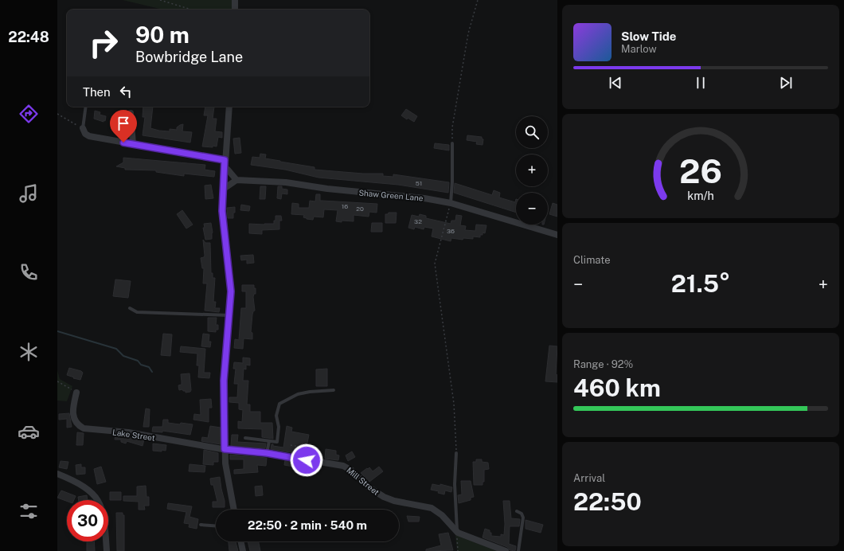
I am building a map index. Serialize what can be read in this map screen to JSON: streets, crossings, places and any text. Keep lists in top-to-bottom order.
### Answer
{
  "streets": {
    "street": ["Shaw Green Lane", "Lake Street", "Mill Street"]
  },
  "crossings": [
    ["Lake Street", "Mill Street"]
  ],
  "house_numbers": [
    "51",
    "16",
    "20",
    "32",
    "36"
  ],
  "page": {
    "tabs": "22:48",
    "turn": ["90 m", "Bowbridge Lane"],
    "song": ["Slow Tide", "Marlow"],
    "then": "Then",
    "map_buttons": ["+", "−"],
    "tile": [
      "Climate",
      ["Range · 92%", "460 km"],
      ["Arrival", "22:50"]
    ],
    "heat": ["−", "21.5°", "+"],
    "limit": "30",
    "trip": "22:50 · 2 min · 540 m",
    "gauge": ["26", "km/h"]
  }
}
